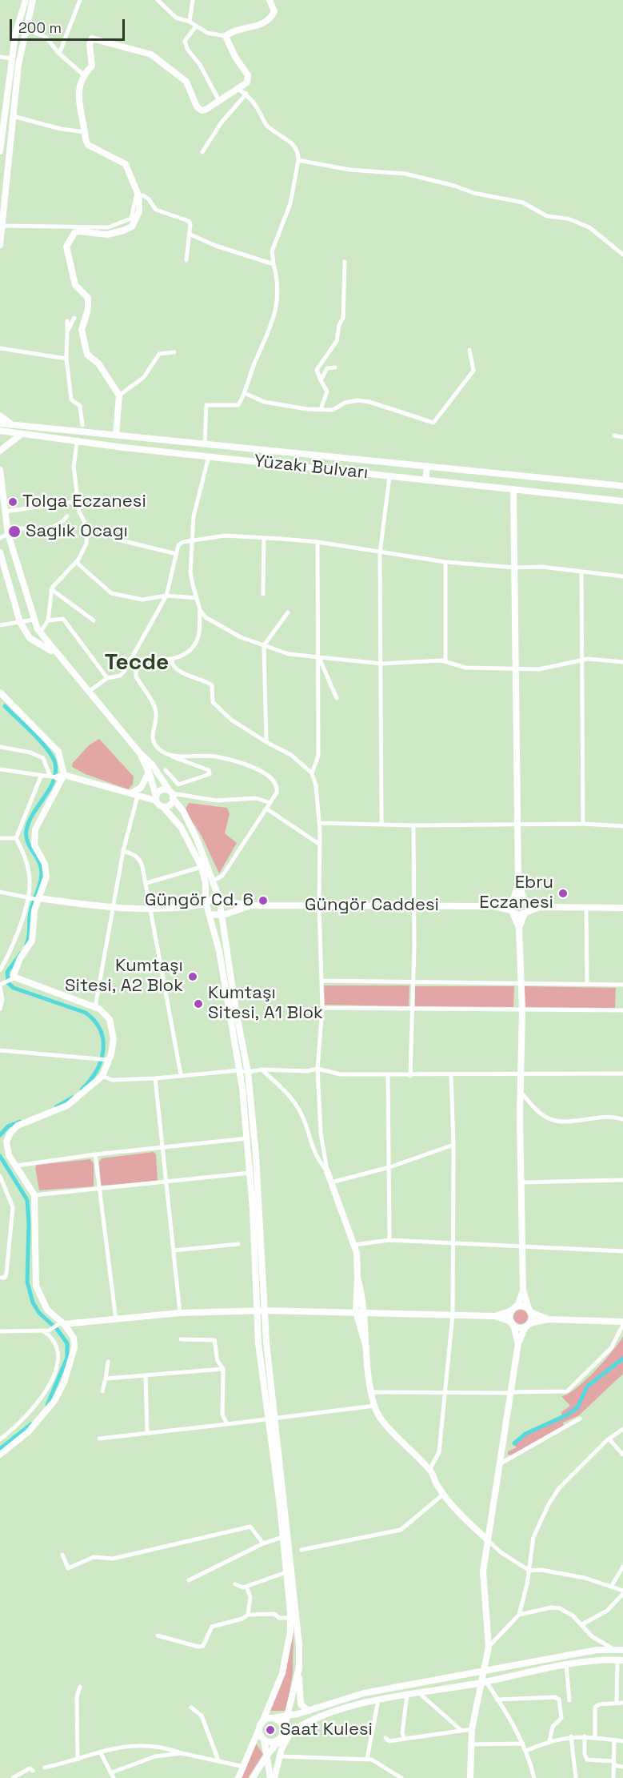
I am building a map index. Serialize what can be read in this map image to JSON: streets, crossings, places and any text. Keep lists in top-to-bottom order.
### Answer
{
  "streets": {
    "main road": ["Yüzakı Bulvarı", "Güngör Caddesi"]
  },
  "districts": ["Tecde"],
  "places": [
    "Tolga Eczanesi",
    "Saglık Ocagı",
    "Ebru Eczanesi",
    "Güngör Cd. 6",
    "Kumtaşı Sitesi, A2 Blok",
    "Kumtaşı Sitesi, A1 Blok",
    "Saat Kulesi"
  ],
  "scale_bar": "200 m"
}
